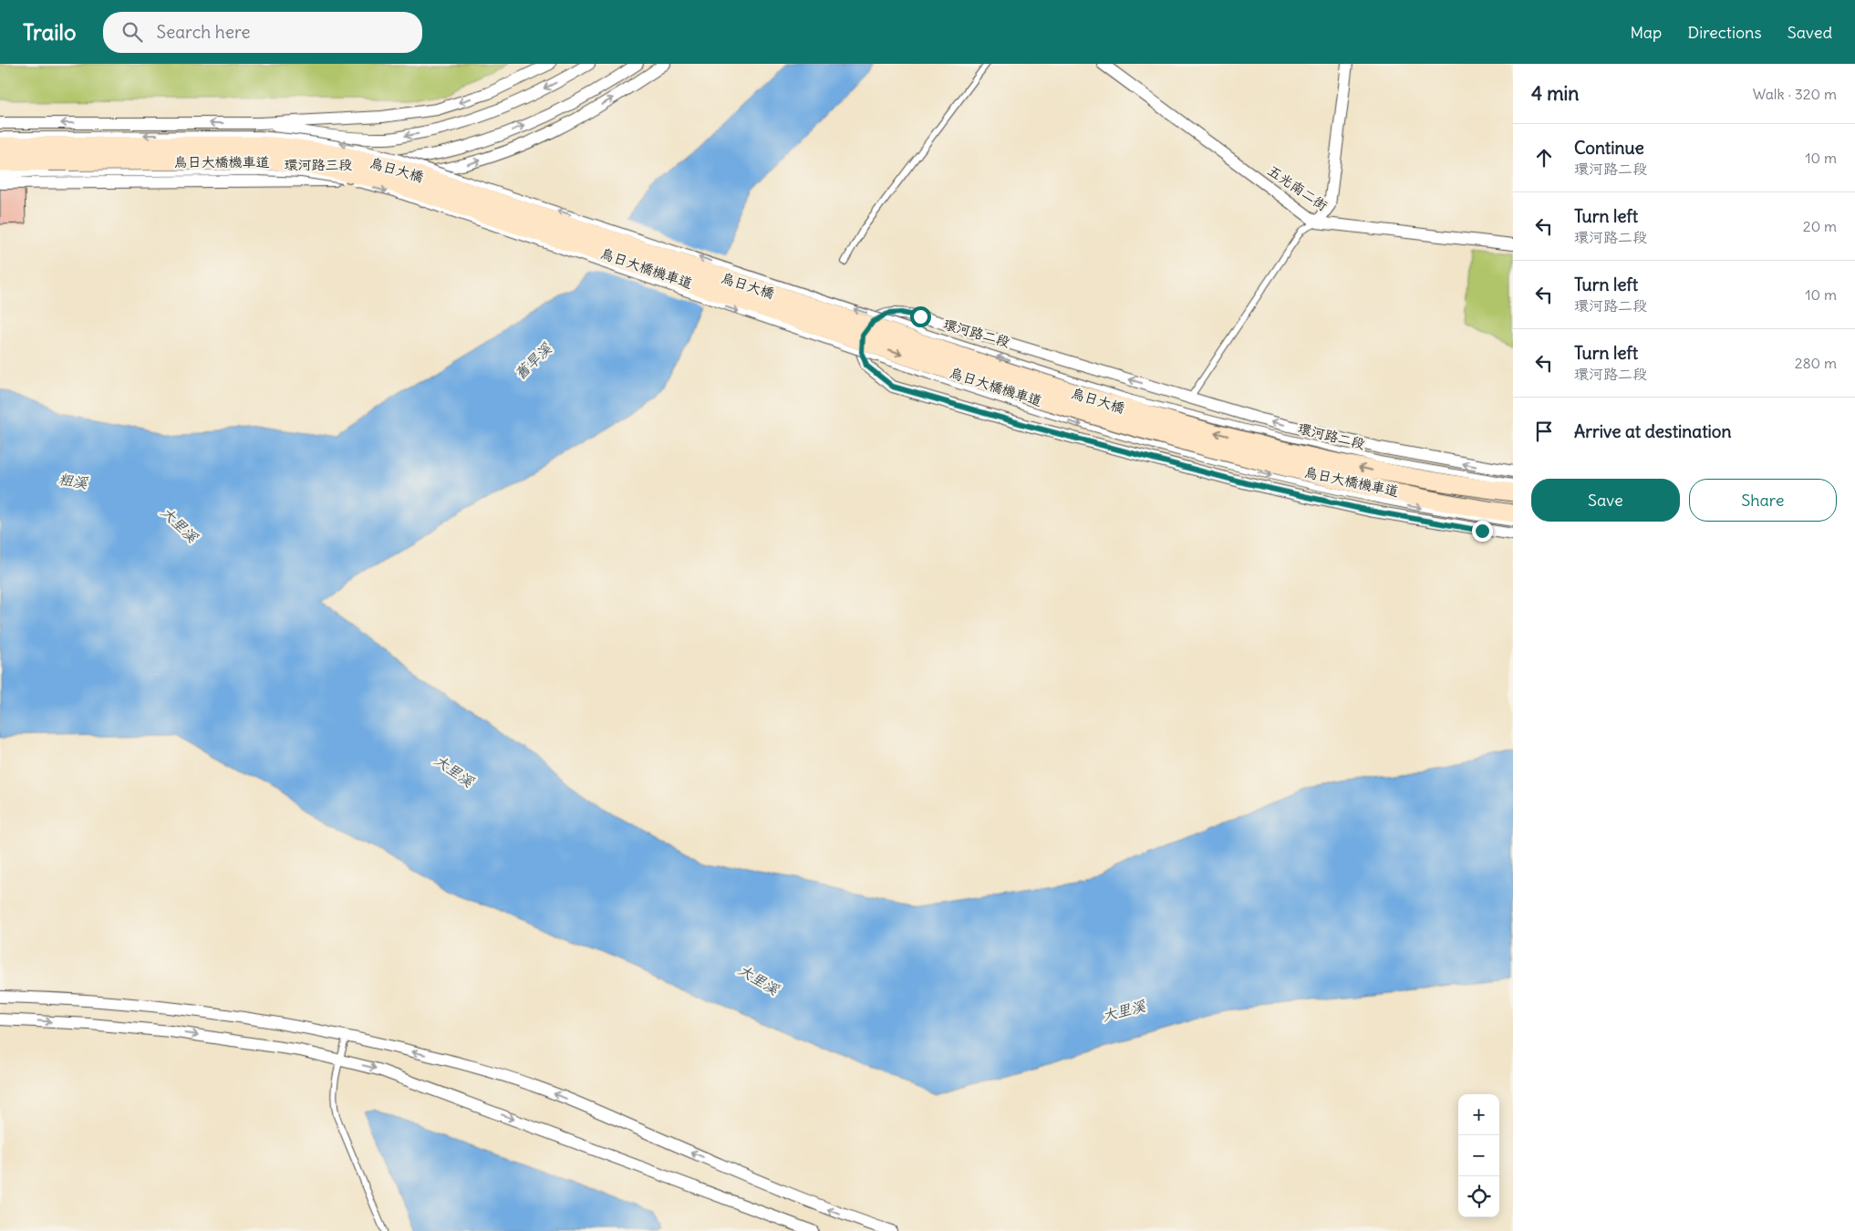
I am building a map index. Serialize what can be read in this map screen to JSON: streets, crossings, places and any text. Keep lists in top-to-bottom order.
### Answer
{
  "streets": {
    "street": [
      "環河路三段",
      "烏日大橋",
      "五光南二街",
      "環河路二段"
    ],
    "lane": ["烏日大橋機車道"]
  },
  "crossings": [
    ["烏日大橋機車道", "環河路三段"],
    ["烏日大橋機車道", "烏日大橋"]
  ],
  "water": ["舊旱溪", "粗溪", "大里溪"],
  "page": {
    "header": "Trailo",
    "search": "Search here",
    "nav": ["Map", "Directions", "Saved"],
    "heading": ["4 min", "Walk · 320 m"],
    "list": [
      ["Continue", "環河路二段", "10 m"],
      ["Turn left", "環河路二段", "20 m"],
      ["Turn left", "環河路二段", "10 m"],
      ["Turn left", "環河路二段", "280 m"],
      "Arrive at destination"
    ],
    "buttons": ["Save", "Share"],
    "map_buttons": ["+", "−"]
  }
}
